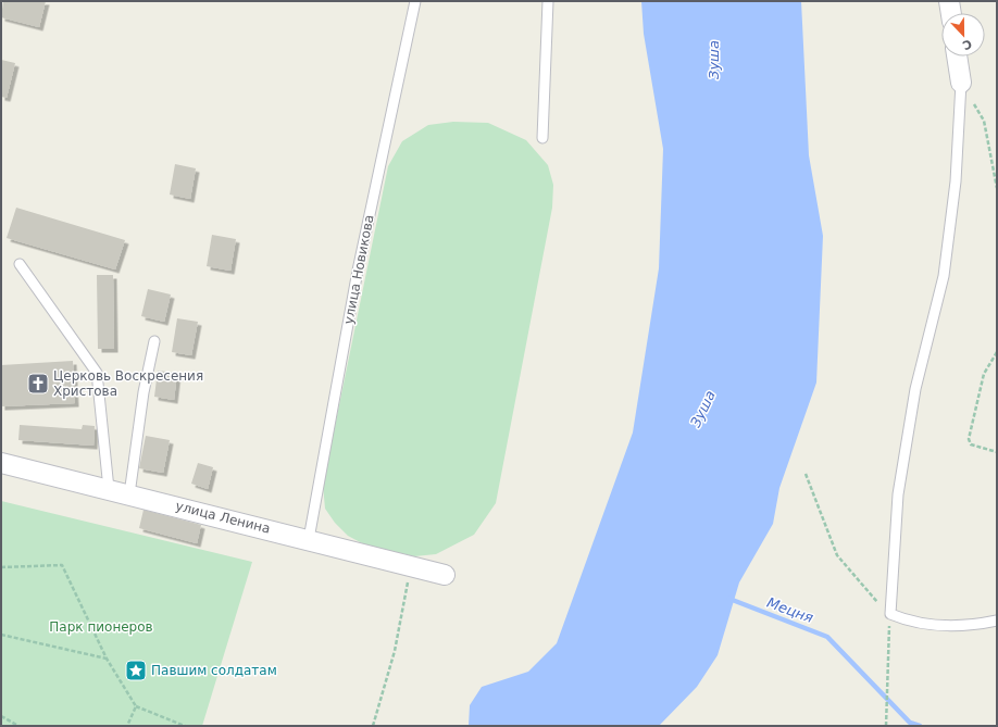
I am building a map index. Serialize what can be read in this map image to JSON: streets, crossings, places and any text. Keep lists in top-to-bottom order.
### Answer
{
  "streets": {
    "street": ["улица Ленина"],
    "lane": ["улица Новикова"]
  },
  "crossings": [
    ["улица Новикова", "улица Ленина"]
  ],
  "water": ["Зуша", "Мецня"],
  "parks": ["Парк пионеров"],
  "places": {
    "church": ["Церковь Воскресения Христова"],
    "place": ["Павшим солдатам"]
  },
  "north": "bottom"
}
